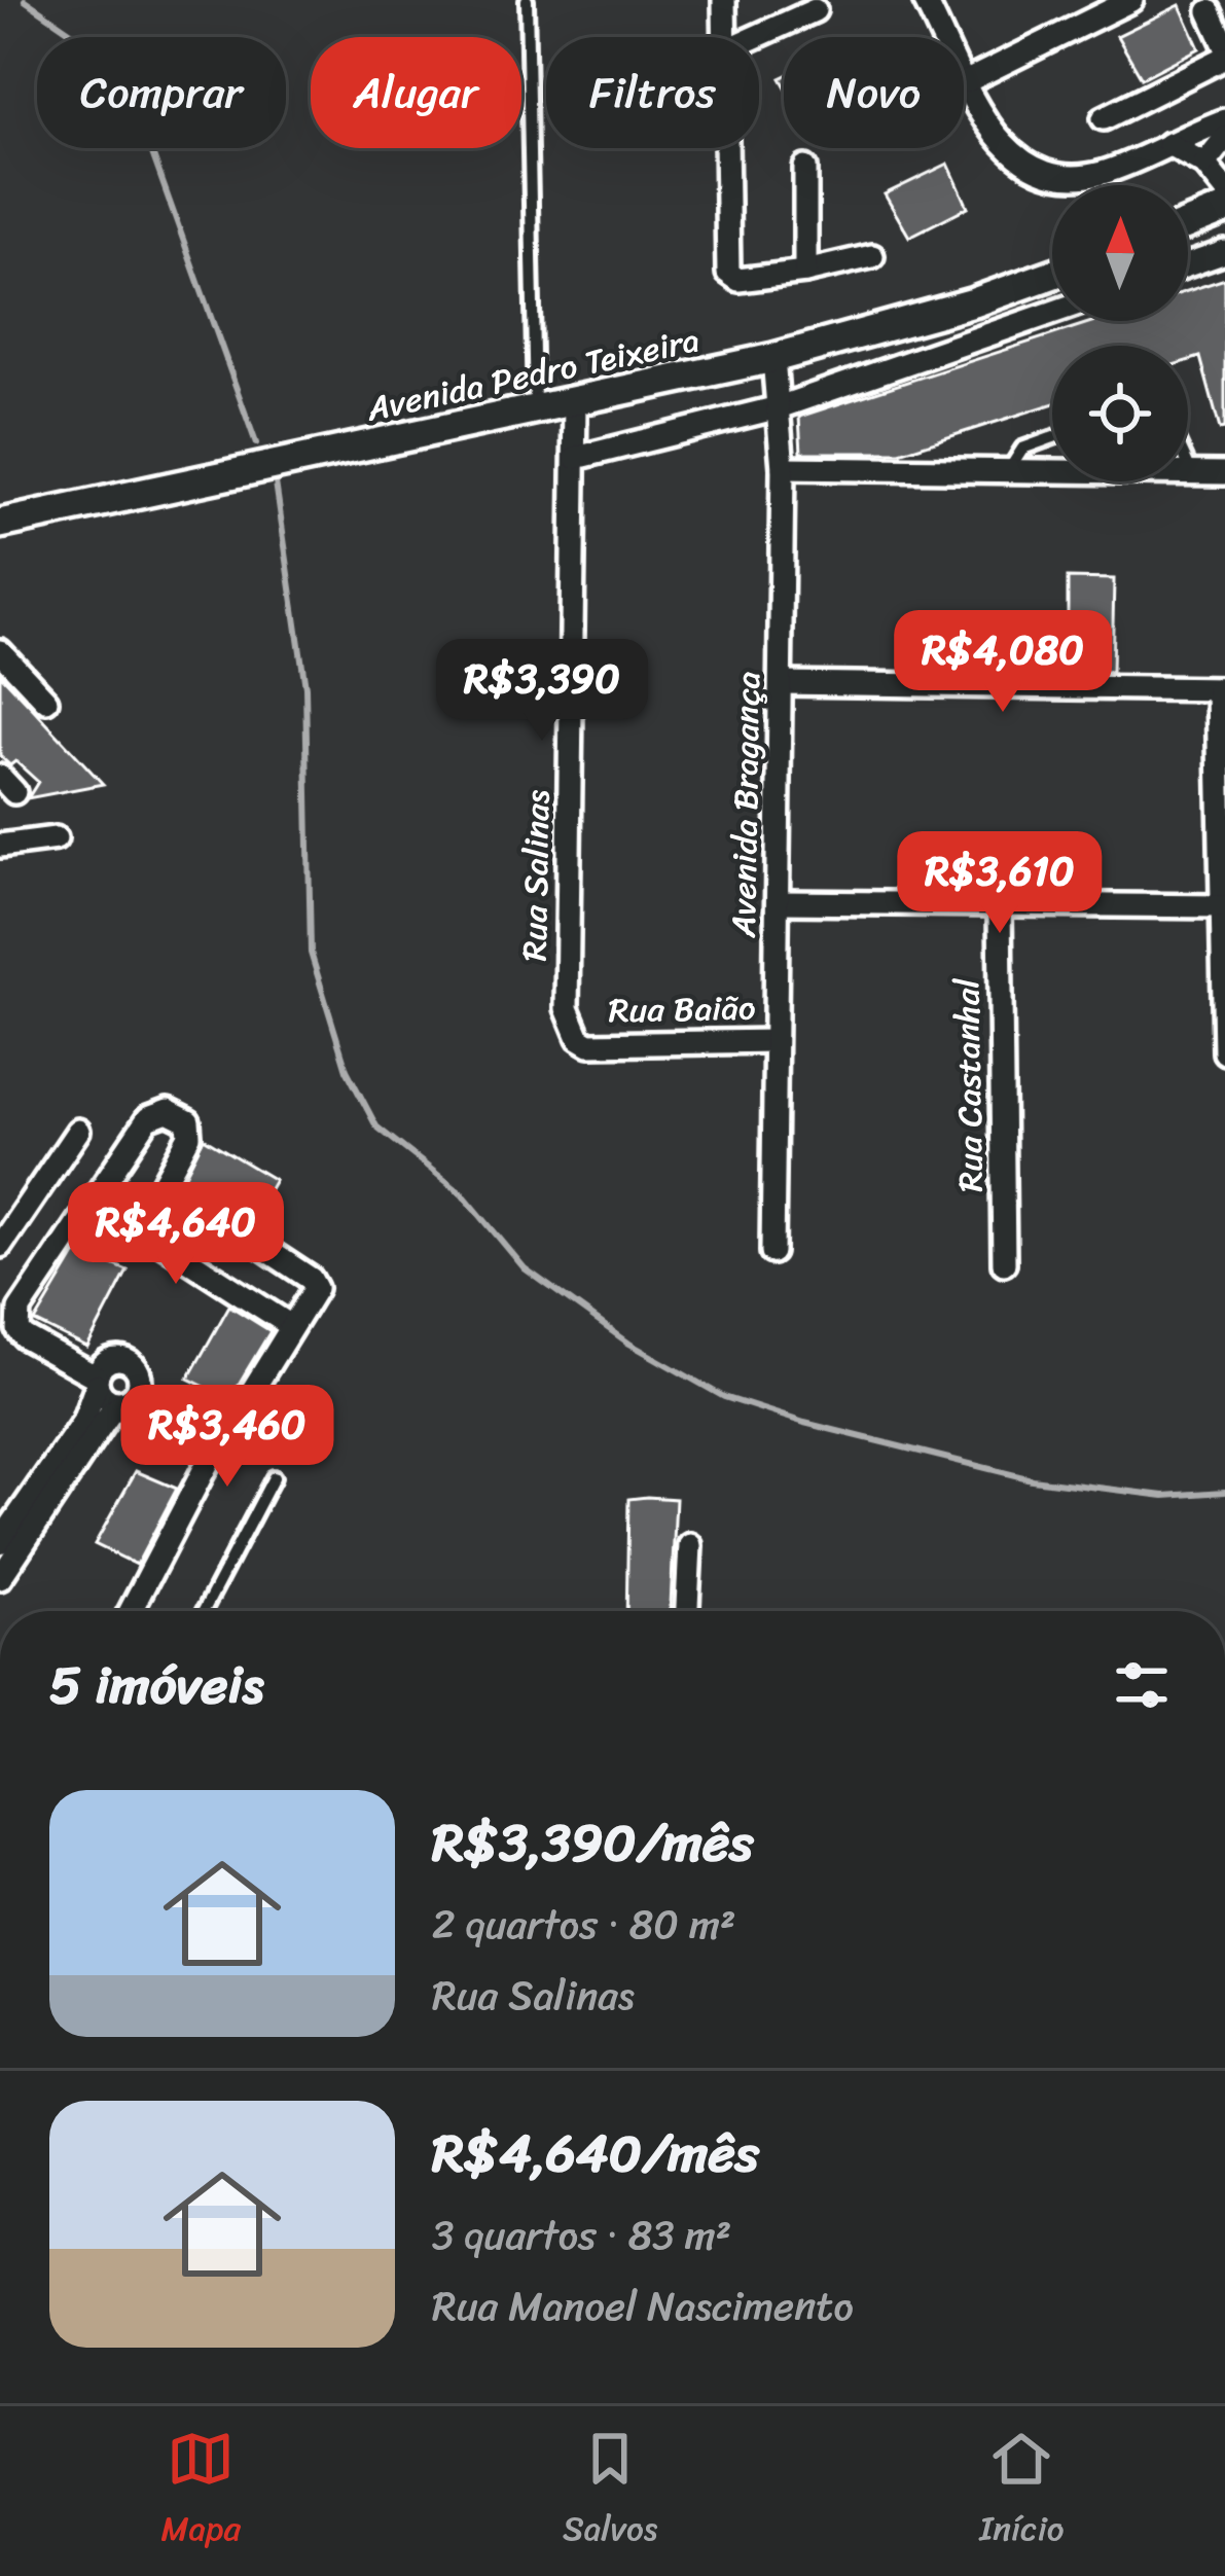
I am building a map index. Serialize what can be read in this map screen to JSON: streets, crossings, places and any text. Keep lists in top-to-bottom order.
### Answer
{
  "streets": {
    "street": [
      "Avenida Pedro Teixeira",
      "Avenida Bragança",
      "Rua Salinas",
      "Rua Baião",
      "Rua Castanhal"
    ]
  },
  "crossings": [
    ["Avenida Pedro Teixeira", "Avenida Bragança"],
    ["Avenida Pedro Teixeira", "Rua Salinas"],
    ["Avenida Bragança", "Rua Baião"],
    ["Rua Salinas", "Rua Baião"]
  ],
  "north": "top",
  "page": {
    "chip": [
      "Comprar",
      "Alugar",
      "Filtros",
      "Novo"
    ],
    "price": [
      "R$4,080",
      "R$3,390",
      "R$3,610",
      "R$4,640",
      "R$3,460"
    ],
    "heading": "5 imóveis",
    "list": [
      {
        "name": "R$3,390/mês",
        "note": "2 quartos · 80 m² · Rua Salinas"
      },
      {
        "name": "R$4,640/mês",
        "note": "3 quartos · 83 m² · Rua Manoel Nascimento"
      }
    ],
    "tabs": ["Mapa", "Salvos", "Início"]
  }
}
